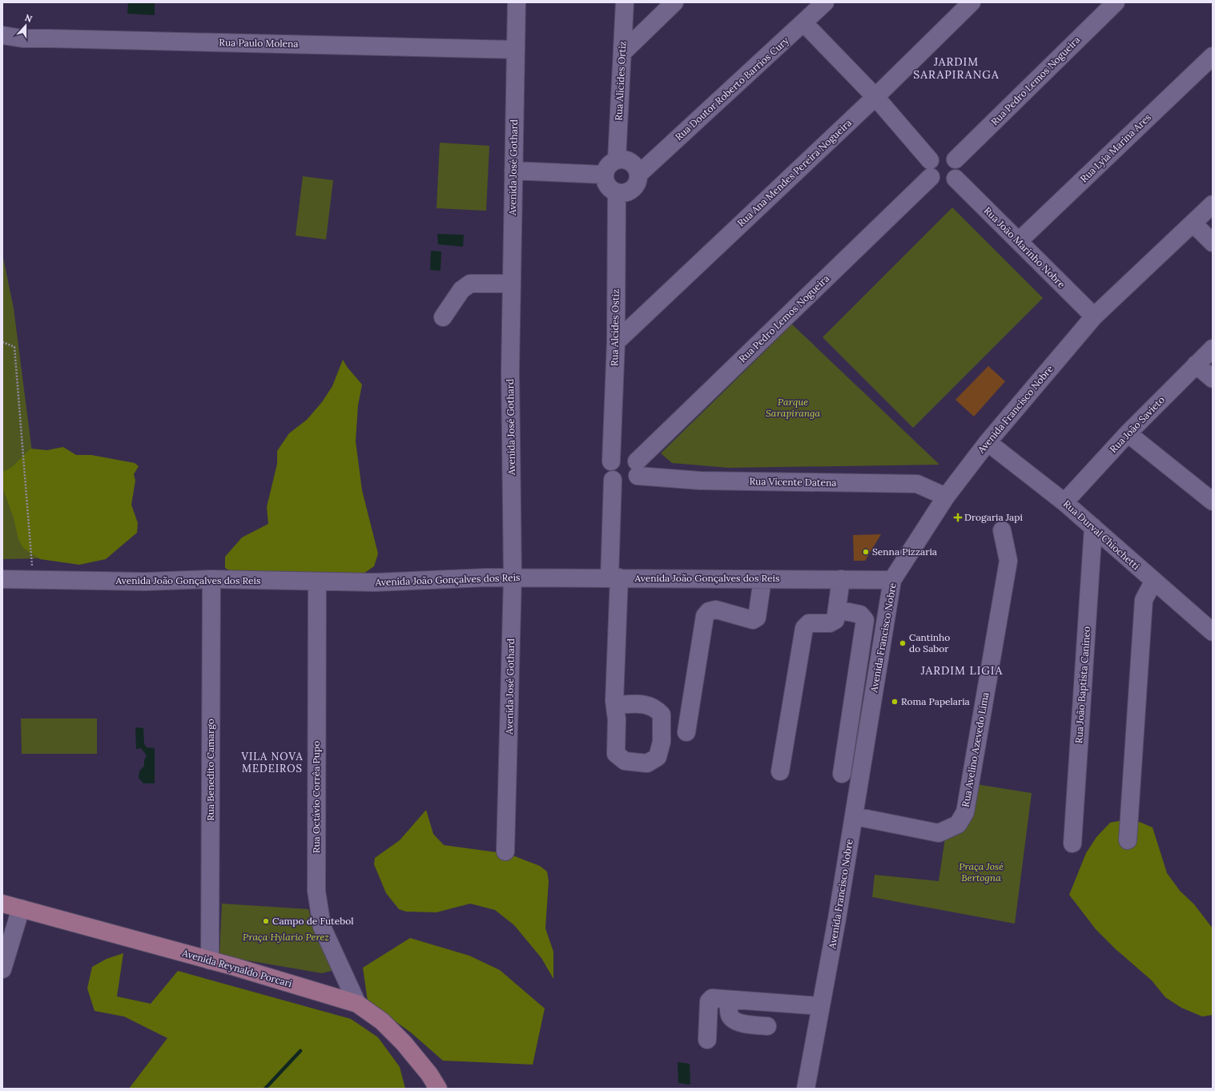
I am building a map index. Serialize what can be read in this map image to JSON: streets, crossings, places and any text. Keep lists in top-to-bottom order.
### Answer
{
  "streets": {
    "main road": ["Avenida Reynaldo Porcari"],
    "street": [
      "Rua Paulo Molena",
      "Rua Alicides Ortiz",
      "Rua Pedro Lemos Nogueira",
      "Rua Doutor Roberto Barrios Cury",
      "Rua Lyia Marina Ares",
      "Avenida José Gothard",
      "Rua Ana Mendes Pereira Nogueira",
      "Rua João Marinho Nobre",
      "Rua Alcides Ostiz",
      "Avenida Francisco Nobre",
      "Rua João Savieto",
      "Rua Vicente Datena",
      "Rua Durval Chiochetti",
      "Avenida João Gonçalves dos Reis",
      "Rua João Baptista Canineo",
      "Rua Avelino Azevedo Lima",
      "Rua Benedito Camargo",
      "Rua Octávio Corrêa Pupo"
    ]
  },
  "crossings": [
    ["Rua Paulo Molena", "Avenida José Gothard"],
    ["Rua Alicides Ortiz", "Rua Doutor Roberto Barrios Cury"],
    ["Rua Alicides Ortiz", "Rua Alcides Ostiz"],
    ["Rua Pedro Lemos Nogueira", "Rua João Marinho Nobre"],
    ["Rua Pedro Lemos Nogueira", "Rua Alcides Ostiz"],
    ["Rua Pedro Lemos Nogueira", "Rua Vicente Datena"],
    ["Rua Doutor Roberto Barrios Cury", "Rua Alcides Ostiz"],
    ["Rua Lyia Marina Ares", "Rua João Marinho Nobre"],
    ["Avenida José Gothard", "Avenida João Gonçalves dos Reis"],
    ["Rua Ana Mendes Pereira Nogueira", "Rua Alcides Ostiz"],
    ["Rua João Marinho Nobre", "Avenida Francisco Nobre"],
    ["Rua Alcides Ostiz", "Rua Vicente Datena"],
    ["Avenida Francisco Nobre", "Rua Vicente Datena"],
    ["Avenida Francisco Nobre", "Rua Durval Chiochetti"],
    ["Avenida Francisco Nobre", "Avenida João Gonçalves dos Reis"],
    ["Avenida Francisco Nobre", "Rua Avelino Azevedo Lima"],
    ["Rua João Savieto", "Rua Durval Chiochetti"],
    ["Rua Durval Chiochetti", "Rua João Baptista Canineo"],
    ["Avenida João Gonçalves dos Reis", "Rua Benedito Camargo"],
    ["Avenida João Gonçalves dos Reis", "Rua Octávio Corrêa Pupo"],
    ["Rua Benedito Camargo", "Avenida Reynaldo Porcari"],
    ["Rua Octávio Corrêa Pupo", "Avenida Reynaldo Porcari"]
  ],
  "districts": ["JARDIM SARAPIRANGA", "JARDIM LIGIA", "VILA NOVA MEDEIROS"],
  "parks": ["Parque Sarapiranga", "Praça José Bertogna", "Praça Hylario Perez"],
  "places": {
    "health": ["Drogaria Japi"],
    "other": [
      "Senna Pizzaria",
      "Cantinho do Sabor",
      "Roma Papelaria",
      "Campo de Futebol"
    ]
  },
  "north": "top"
}
